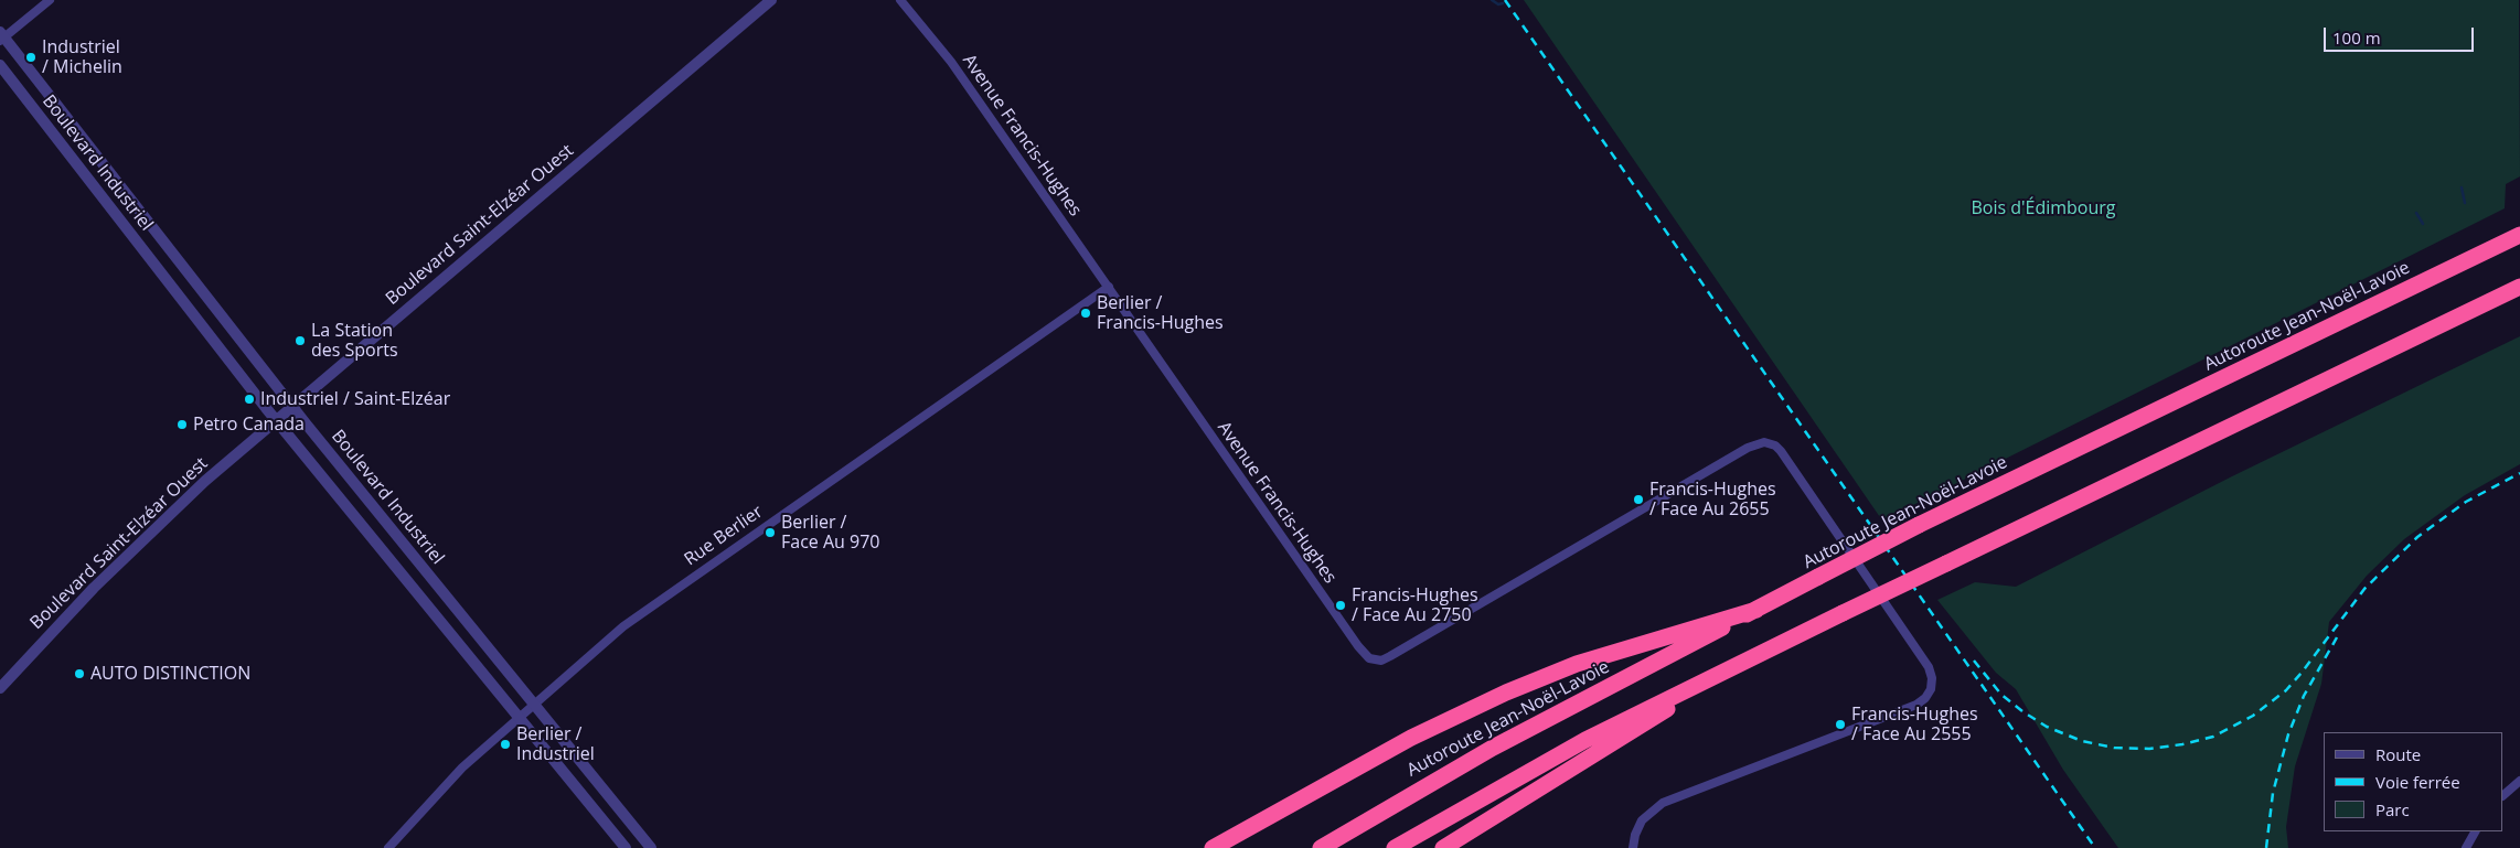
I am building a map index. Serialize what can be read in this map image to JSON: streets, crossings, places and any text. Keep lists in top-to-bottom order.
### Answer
{
  "streets": {
    "highway": ["Autoroute Jean-Noël-Lavoie"],
    "street": [
      "Avenue Francis-Hughes",
      "Boulevard Industriel",
      "Boulevard Saint-Elzéar Ouest",
      "Rue Berlier"
    ]
  },
  "crossings": [
    ["Avenue Francis-Hughes", "Rue Berlier"],
    ["Boulevard Industriel", "Boulevard Saint-Elzéar Ouest"],
    ["Boulevard Industriel", "Rue Berlier"]
  ],
  "parks": ["Bois d'Édimbourg"],
  "places": [
    "Industriel / Michelin",
    "Berlier / Francis-Hughes",
    "La Station des Sports",
    "Industriel / Saint-Elzéar",
    "Petro Canada",
    "Francis-Hughes / Face Au 2655",
    "Berlier / Face Au 970",
    "Francis-Hughes / Face Au 2750",
    "AUTO DISTINCTION",
    "Francis-Hughes / Face Au 2555",
    "Berlier / Industriel"
  ],
  "legend": ["Route", "Voie ferrée", "Parc"],
  "scale_bar": "100 m"
}
